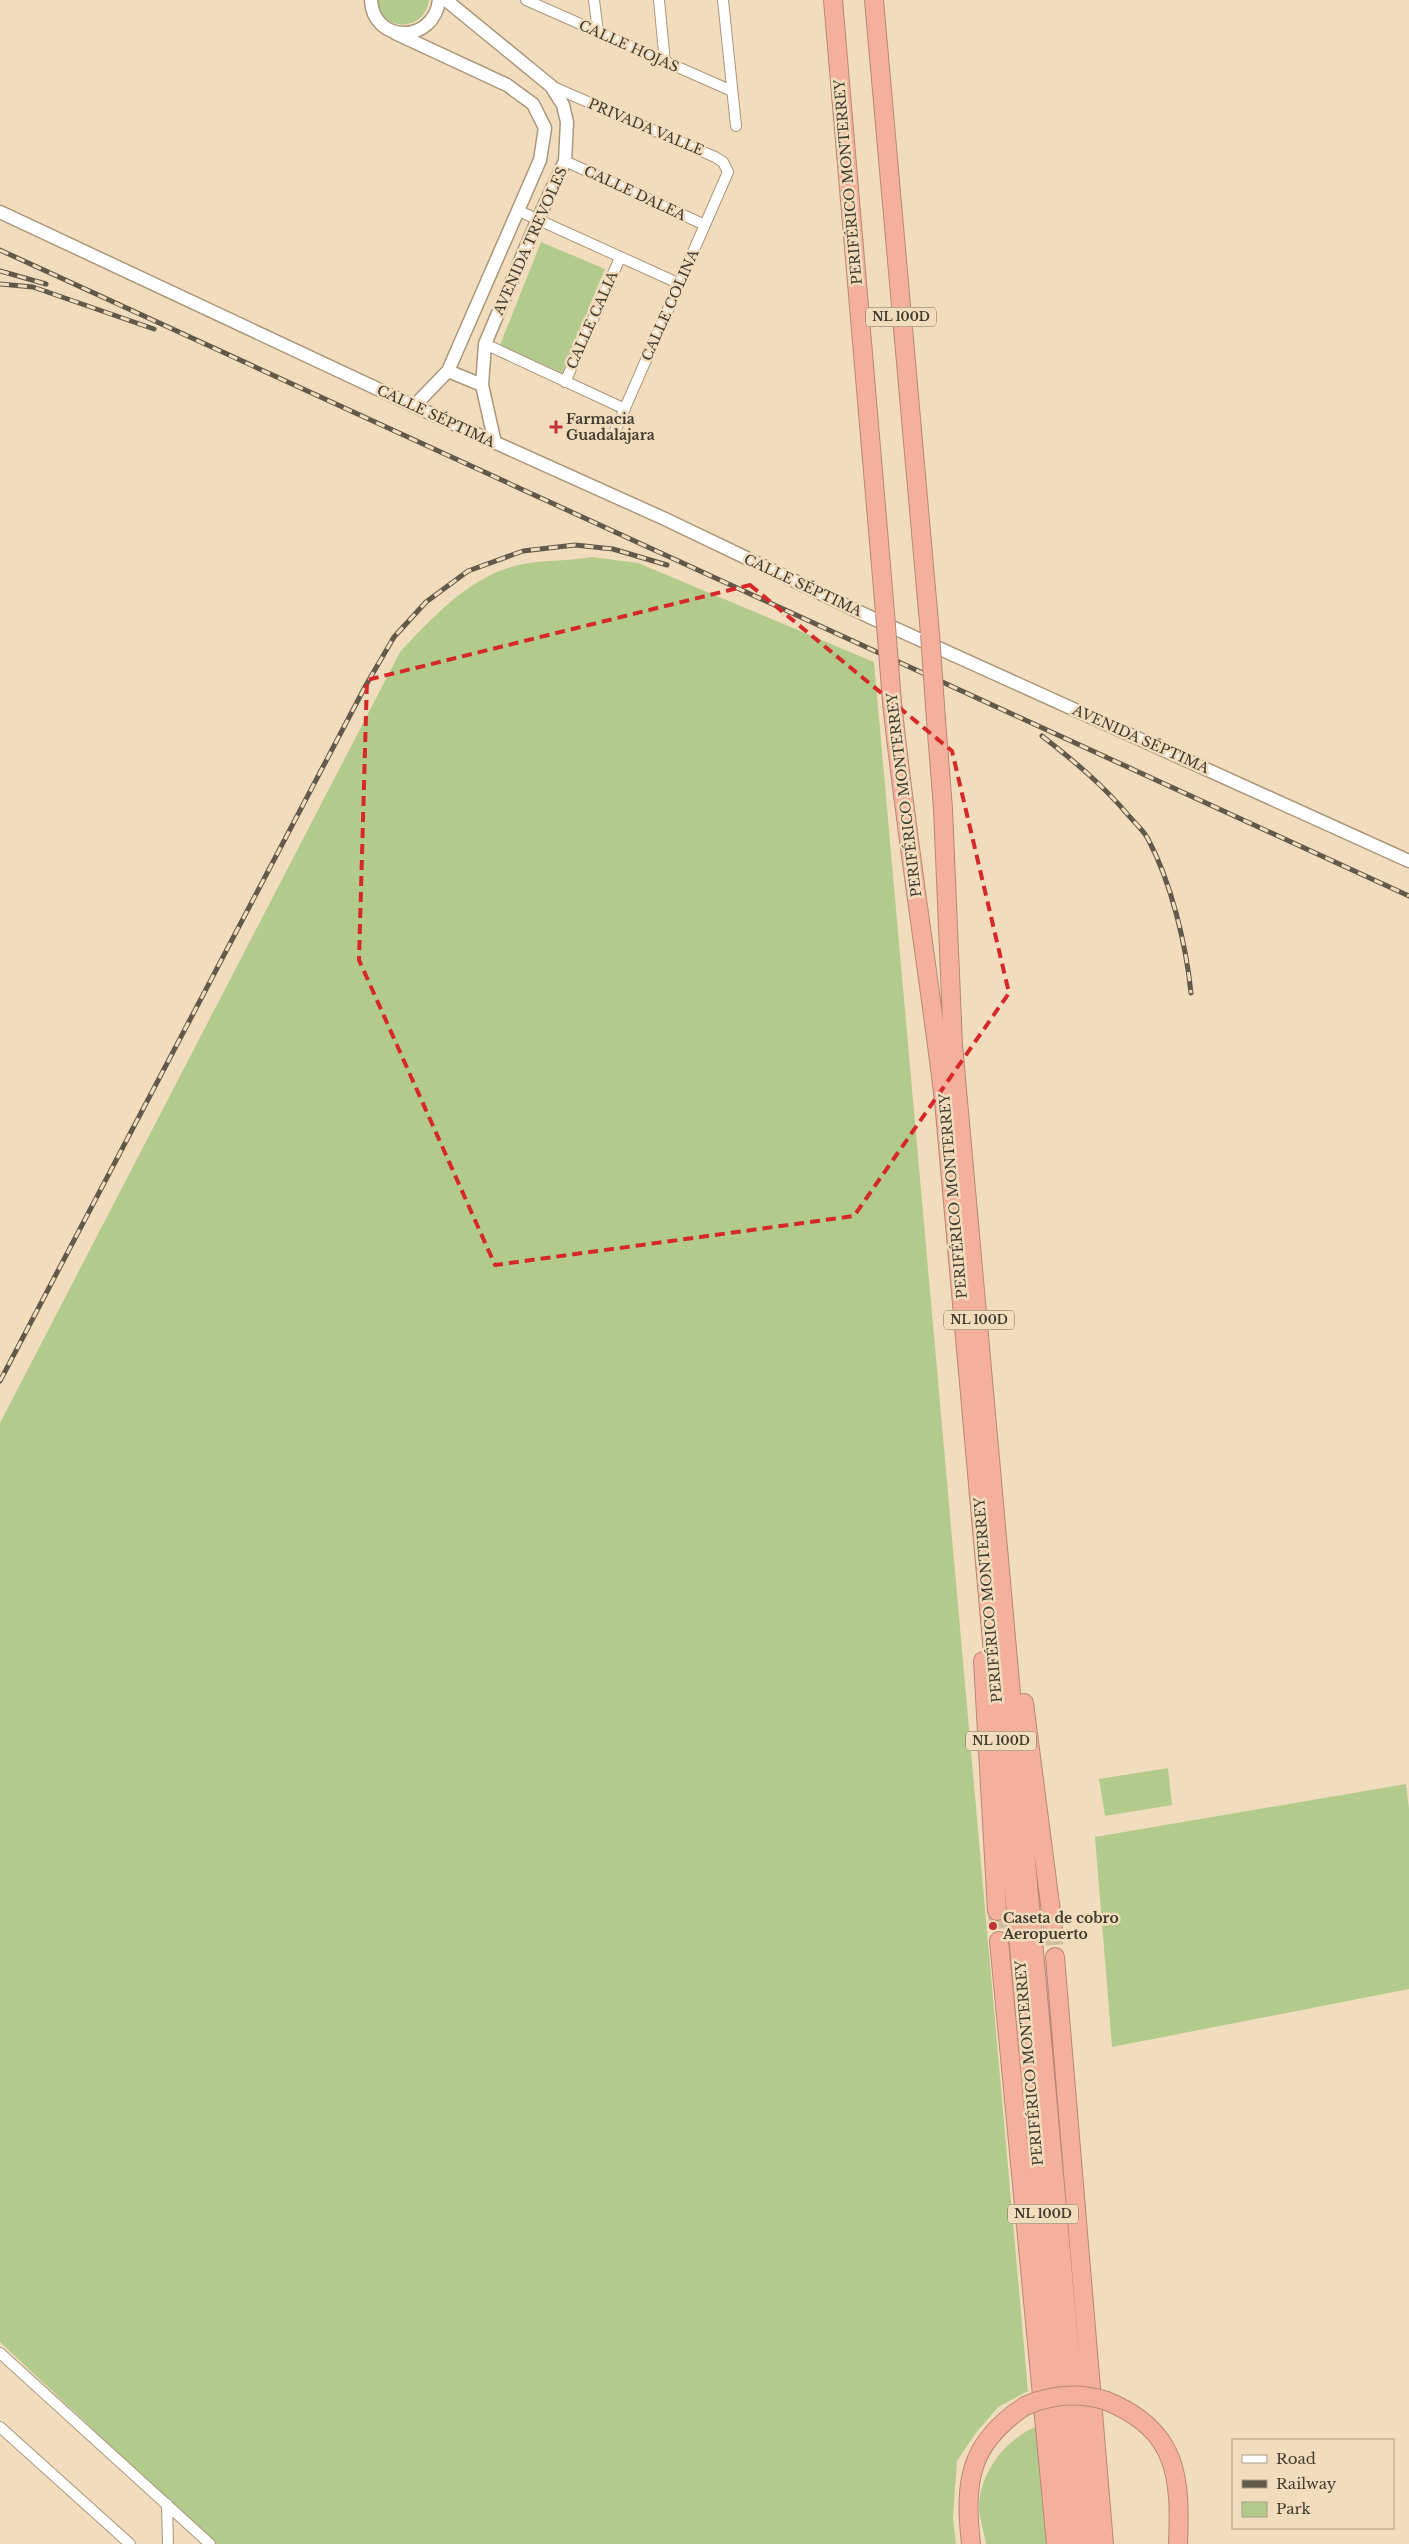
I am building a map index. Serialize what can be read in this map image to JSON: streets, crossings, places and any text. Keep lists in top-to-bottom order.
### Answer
{
  "streets": {
    "highway": ["PERIFÉRICO MONTERREY", "NL 100D"],
    "street": [
      "CALLE HOJAS",
      "PRIVADA VALLE",
      "CALLE DALEA",
      "AVENIDA TREVOLES",
      "CALLE COLINA",
      "CALLE CALIA",
      "CALLE SÉPTIMA",
      "AVENIDA SÉPTIMA"
    ]
  },
  "crossings": [
    ["PRIVADA VALLE", "AVENIDA TREVOLES"],
    ["PRIVADA VALLE", "CALLE COLINA"],
    ["PERIFÉRICO MONTERREY", "CALLE SÉPTIMA"],
    ["PERIFÉRICO MONTERREY", "AVENIDA SÉPTIMA"],
    ["CALLE DALEA", "AVENIDA TREVOLES"],
    ["CALLE DALEA", "CALLE COLINA"],
    ["AVENIDA TREVOLES", "CALLE SÉPTIMA"],
    ["CALLE SÉPTIMA", "AVENIDA SÉPTIMA"]
  ],
  "places": {
    "health": ["Farmacia Guadalajara"],
    "other": ["Caseta de cobro Aeropuerto"]
  },
  "legend": ["Road", "Railway", "Park"]
}
